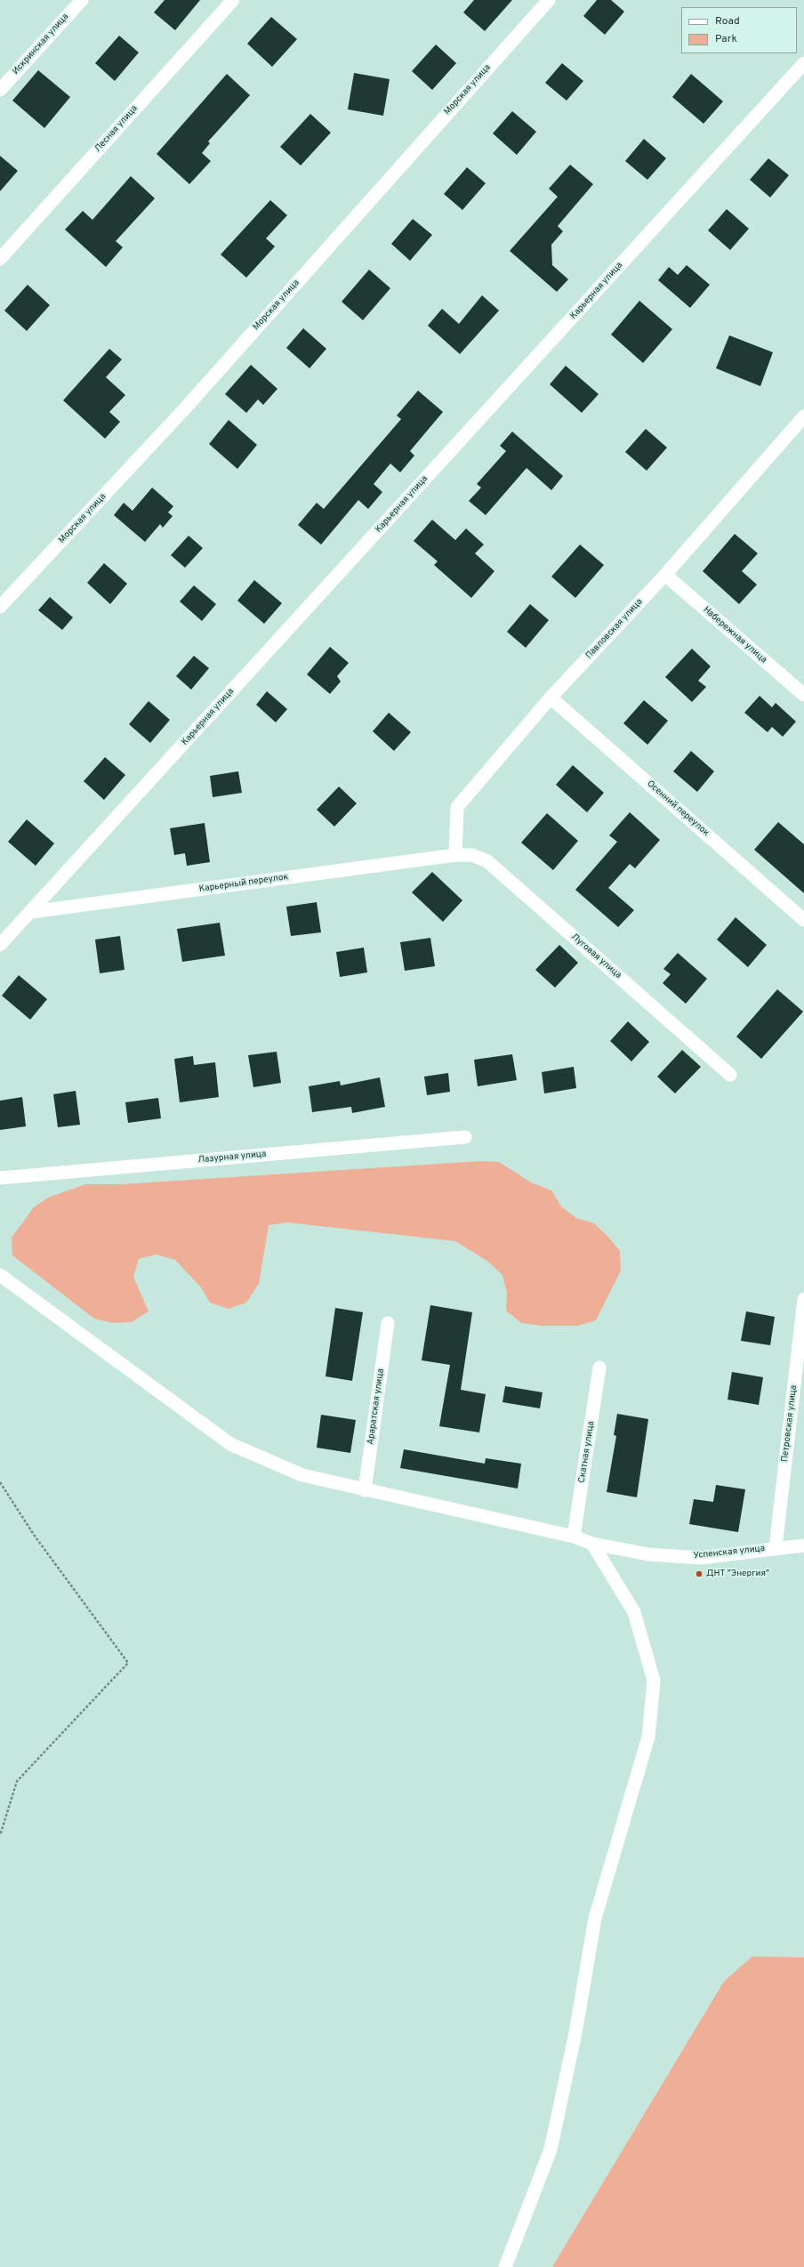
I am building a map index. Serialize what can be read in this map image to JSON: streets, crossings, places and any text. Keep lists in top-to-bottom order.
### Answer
{
  "streets": {
    "street": [
      "Искринская улица",
      "Морская улица",
      "Лесная улица",
      "Карьерная улица",
      "Павловская улица",
      "Набережная улица",
      "Осенний переулок",
      "Карьерный переулок",
      "Луговая улица",
      "Лазурная улица",
      "Араратская улица",
      "Петровская улица",
      "Скатная улица",
      "Успенская улица"
    ]
  },
  "crossings": [
    ["Карьерная улица", "Карьерный переулок"],
    ["Павловская улица", "Набережная улица"],
    ["Павловская улица", "Осенний переулок"],
    ["Павловская улица", "Карьерный переулок"],
    ["Павловская улица", "Луговая улица"],
    ["Карьерный переулок", "Луговая улица"],
    ["Араратская улица", "Успенская улица"],
    ["Петровская улица", "Успенская улица"],
    ["Скатная улица", "Успенская улица"]
  ],
  "places": ["ДНТ \"Энергия\""],
  "legend": ["Road", "Park"]
}
